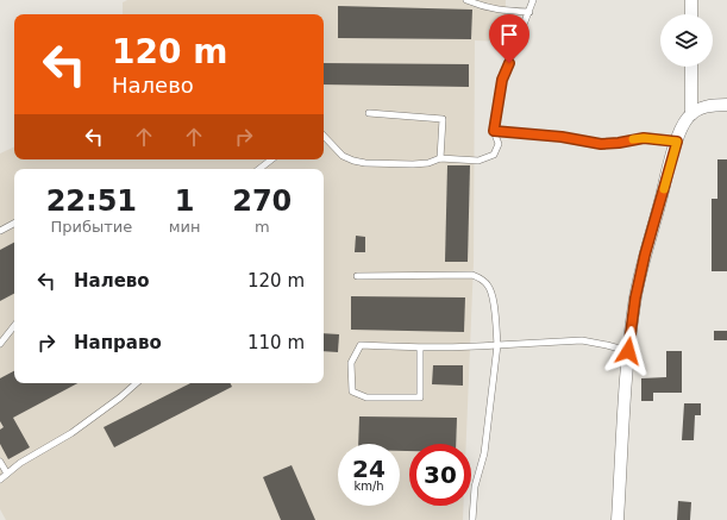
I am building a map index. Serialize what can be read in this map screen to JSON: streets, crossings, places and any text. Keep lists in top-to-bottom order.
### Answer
{
  "page": {
    "turn": ["120 m", "Налево"],
    "eta": [
      "22:51",
      "Прибытие",
      "1",
      "мин",
      "270",
      "m"
    ],
    "list": [
      {
        "name": "Налево",
        "value": "120 m"
      },
      {
        "name": "Направо",
        "value": "110 m"
      }
    ],
    "speed": "24 km/h",
    "limit": "30"
  }
}
